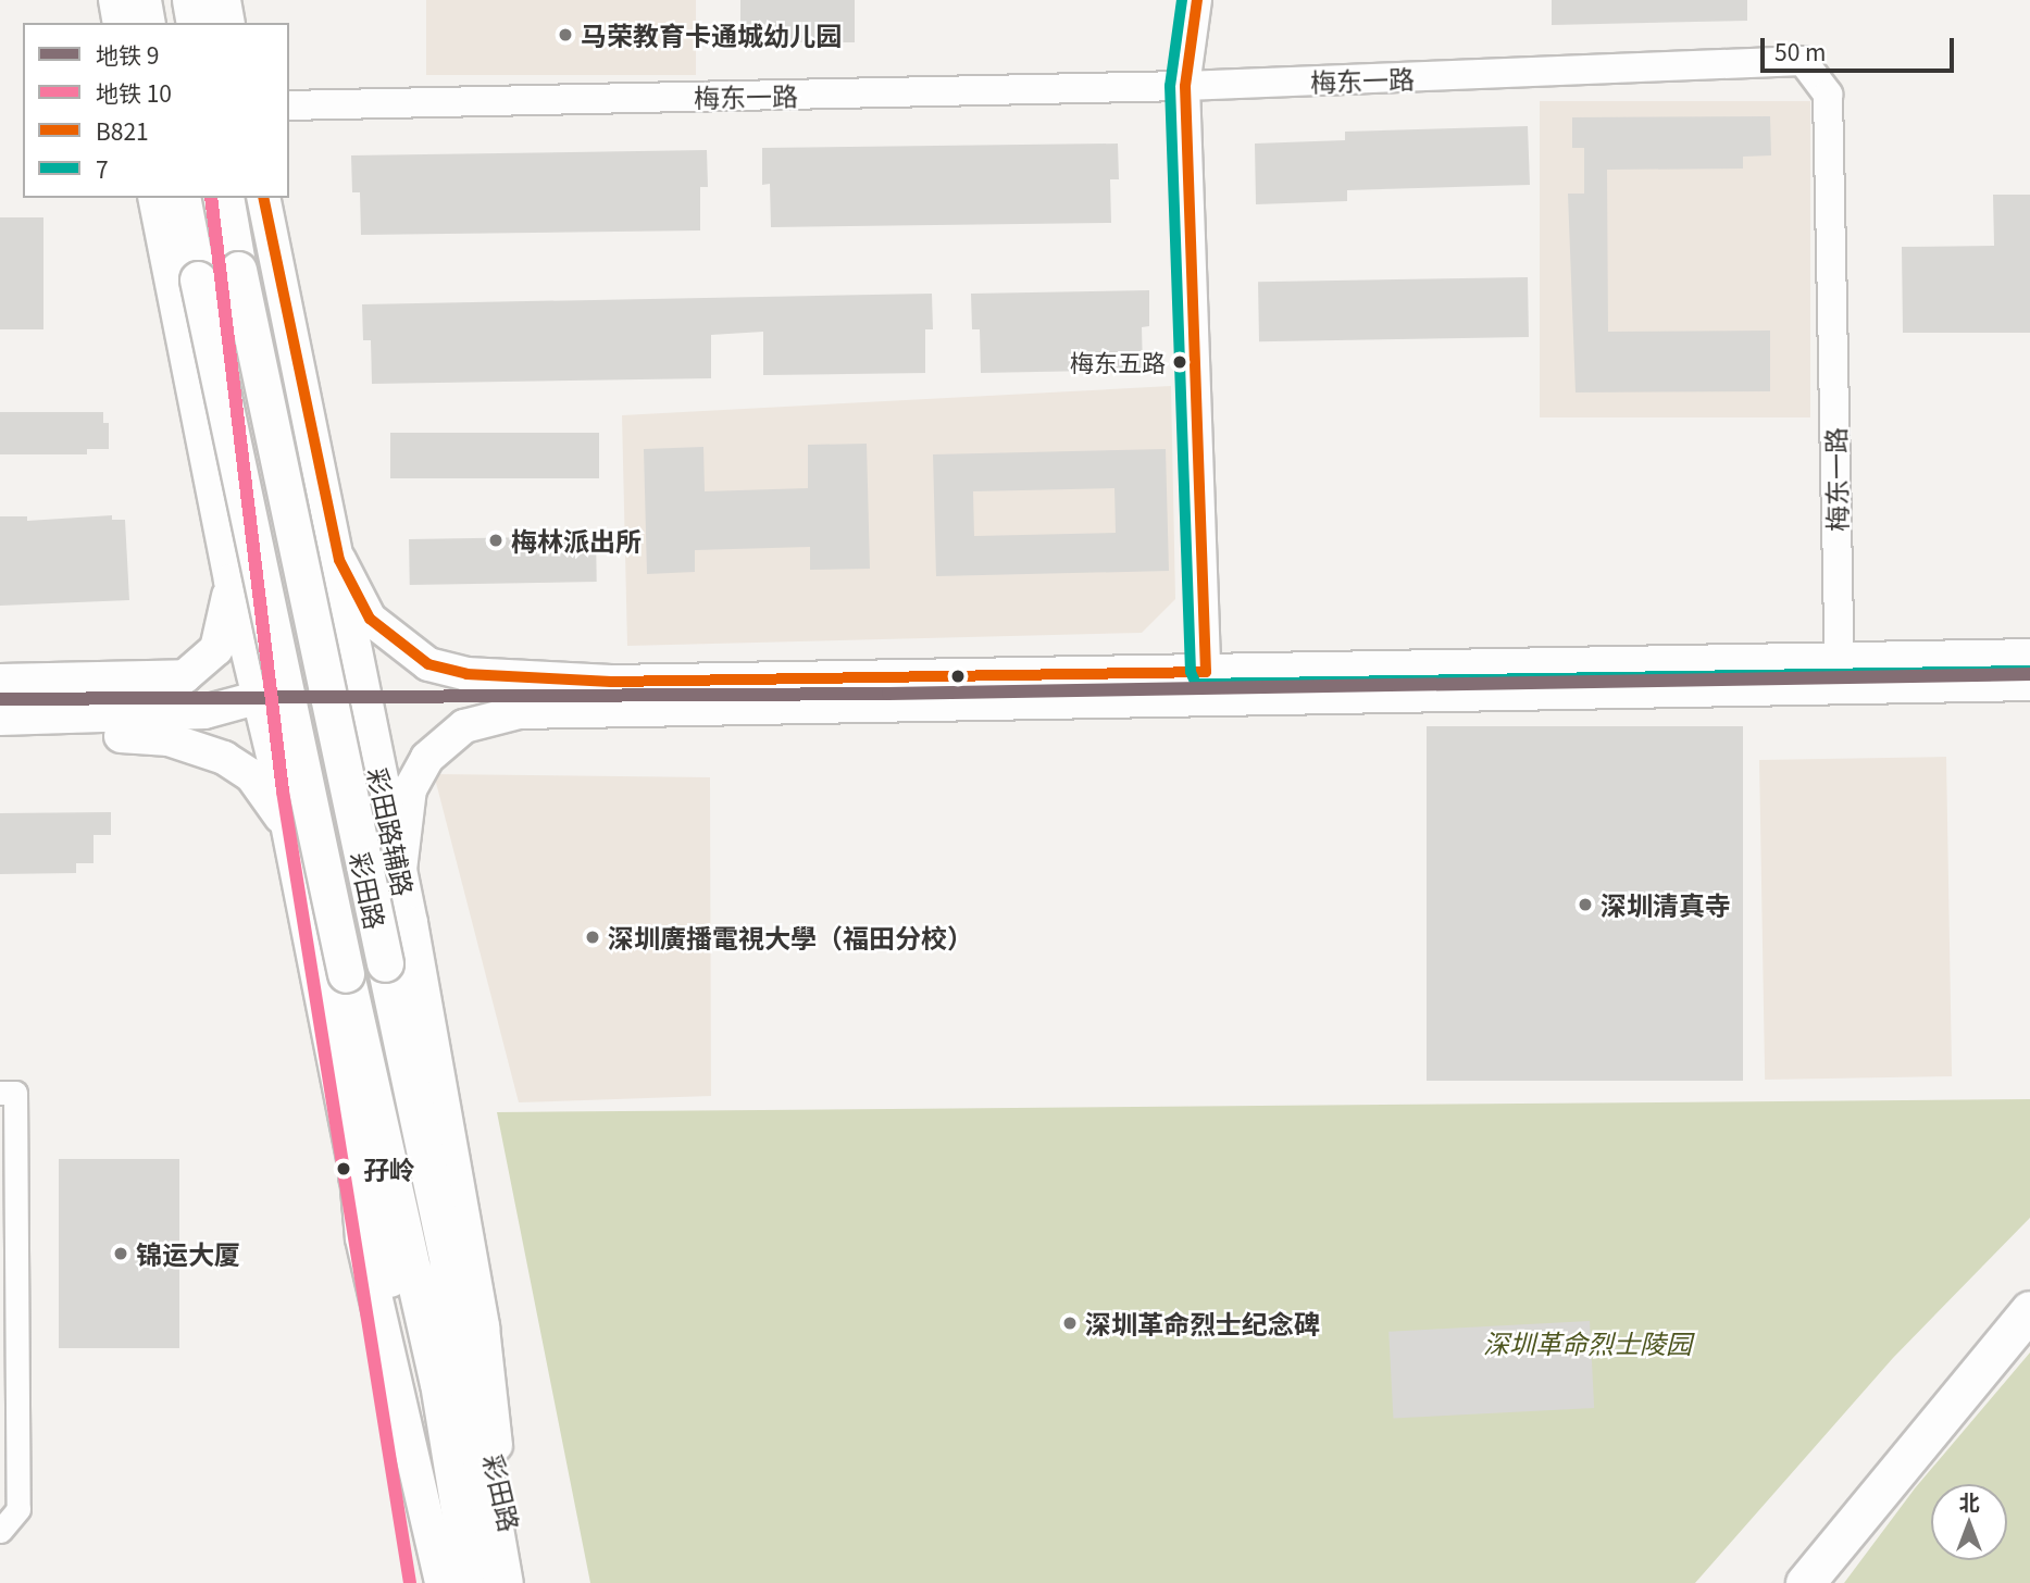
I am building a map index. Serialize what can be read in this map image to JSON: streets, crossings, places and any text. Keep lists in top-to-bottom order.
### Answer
{
  "streets": {
    "main road": ["彩田路辅路", "彩田路"],
    "street": ["梅东一路"]
  },
  "crossings": [
    ["彩田路辅路", "彩田路"]
  ],
  "parks": ["深圳革命烈士陵园"],
  "places": [
    "马荣教育卡通城幼儿园",
    "梅东五路",
    "梅林派出所",
    "深圳清真寺",
    "深圳廣播電視大學（福田分校）",
    "孖岭",
    "锦运大厦",
    "深圳革命烈士纪念碑"
  ],
  "lines": [
    "transit line B821",
    "transit line 7",
    "metro line 10",
    "metro line 9"
  ],
  "legend": [
    "地铁 9",
    "地铁 10",
    "B821",
    "7"
  ],
  "scale_bar": "50 m",
  "north": "top"
}
